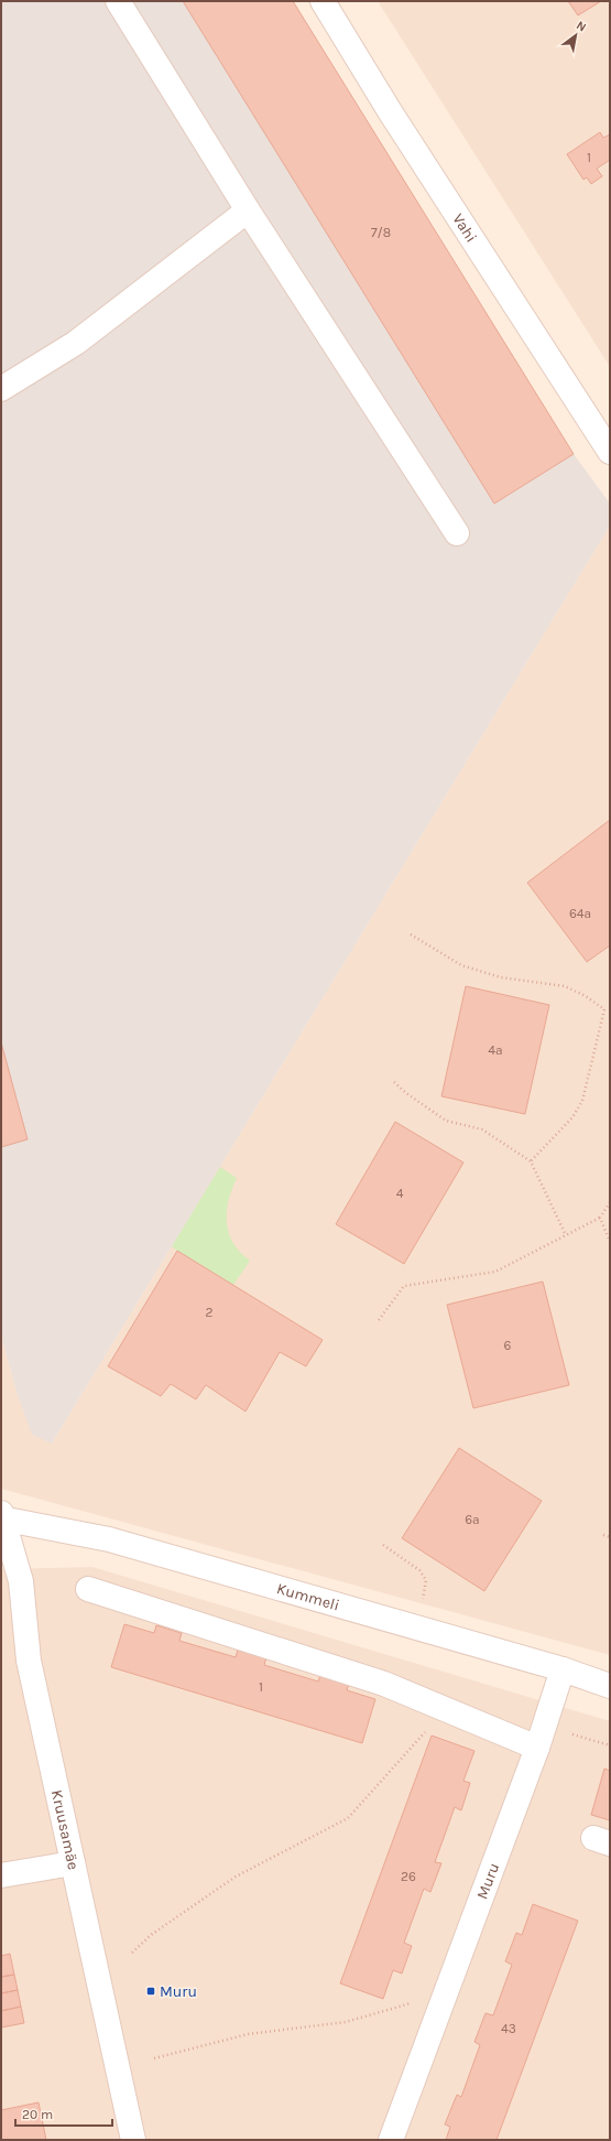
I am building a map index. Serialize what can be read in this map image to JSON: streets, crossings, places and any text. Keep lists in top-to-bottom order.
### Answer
{
  "streets": {
    "street": [
      "Vahi",
      "Kummeli",
      "Kruusamäe",
      "Muru"
    ]
  },
  "crossings": [
    ["Kummeli", "Kruusamäe"],
    ["Kummeli", "Muru"]
  ],
  "places": {
    "transit": ["Muru"]
  },
  "house_numbers": [
    "1",
    "7/8",
    "64a",
    "4a",
    "4",
    "2",
    "6",
    "6a",
    "1",
    "26",
    "43"
  ],
  "scale_bar": "20 m",
  "north": "top right"
}
